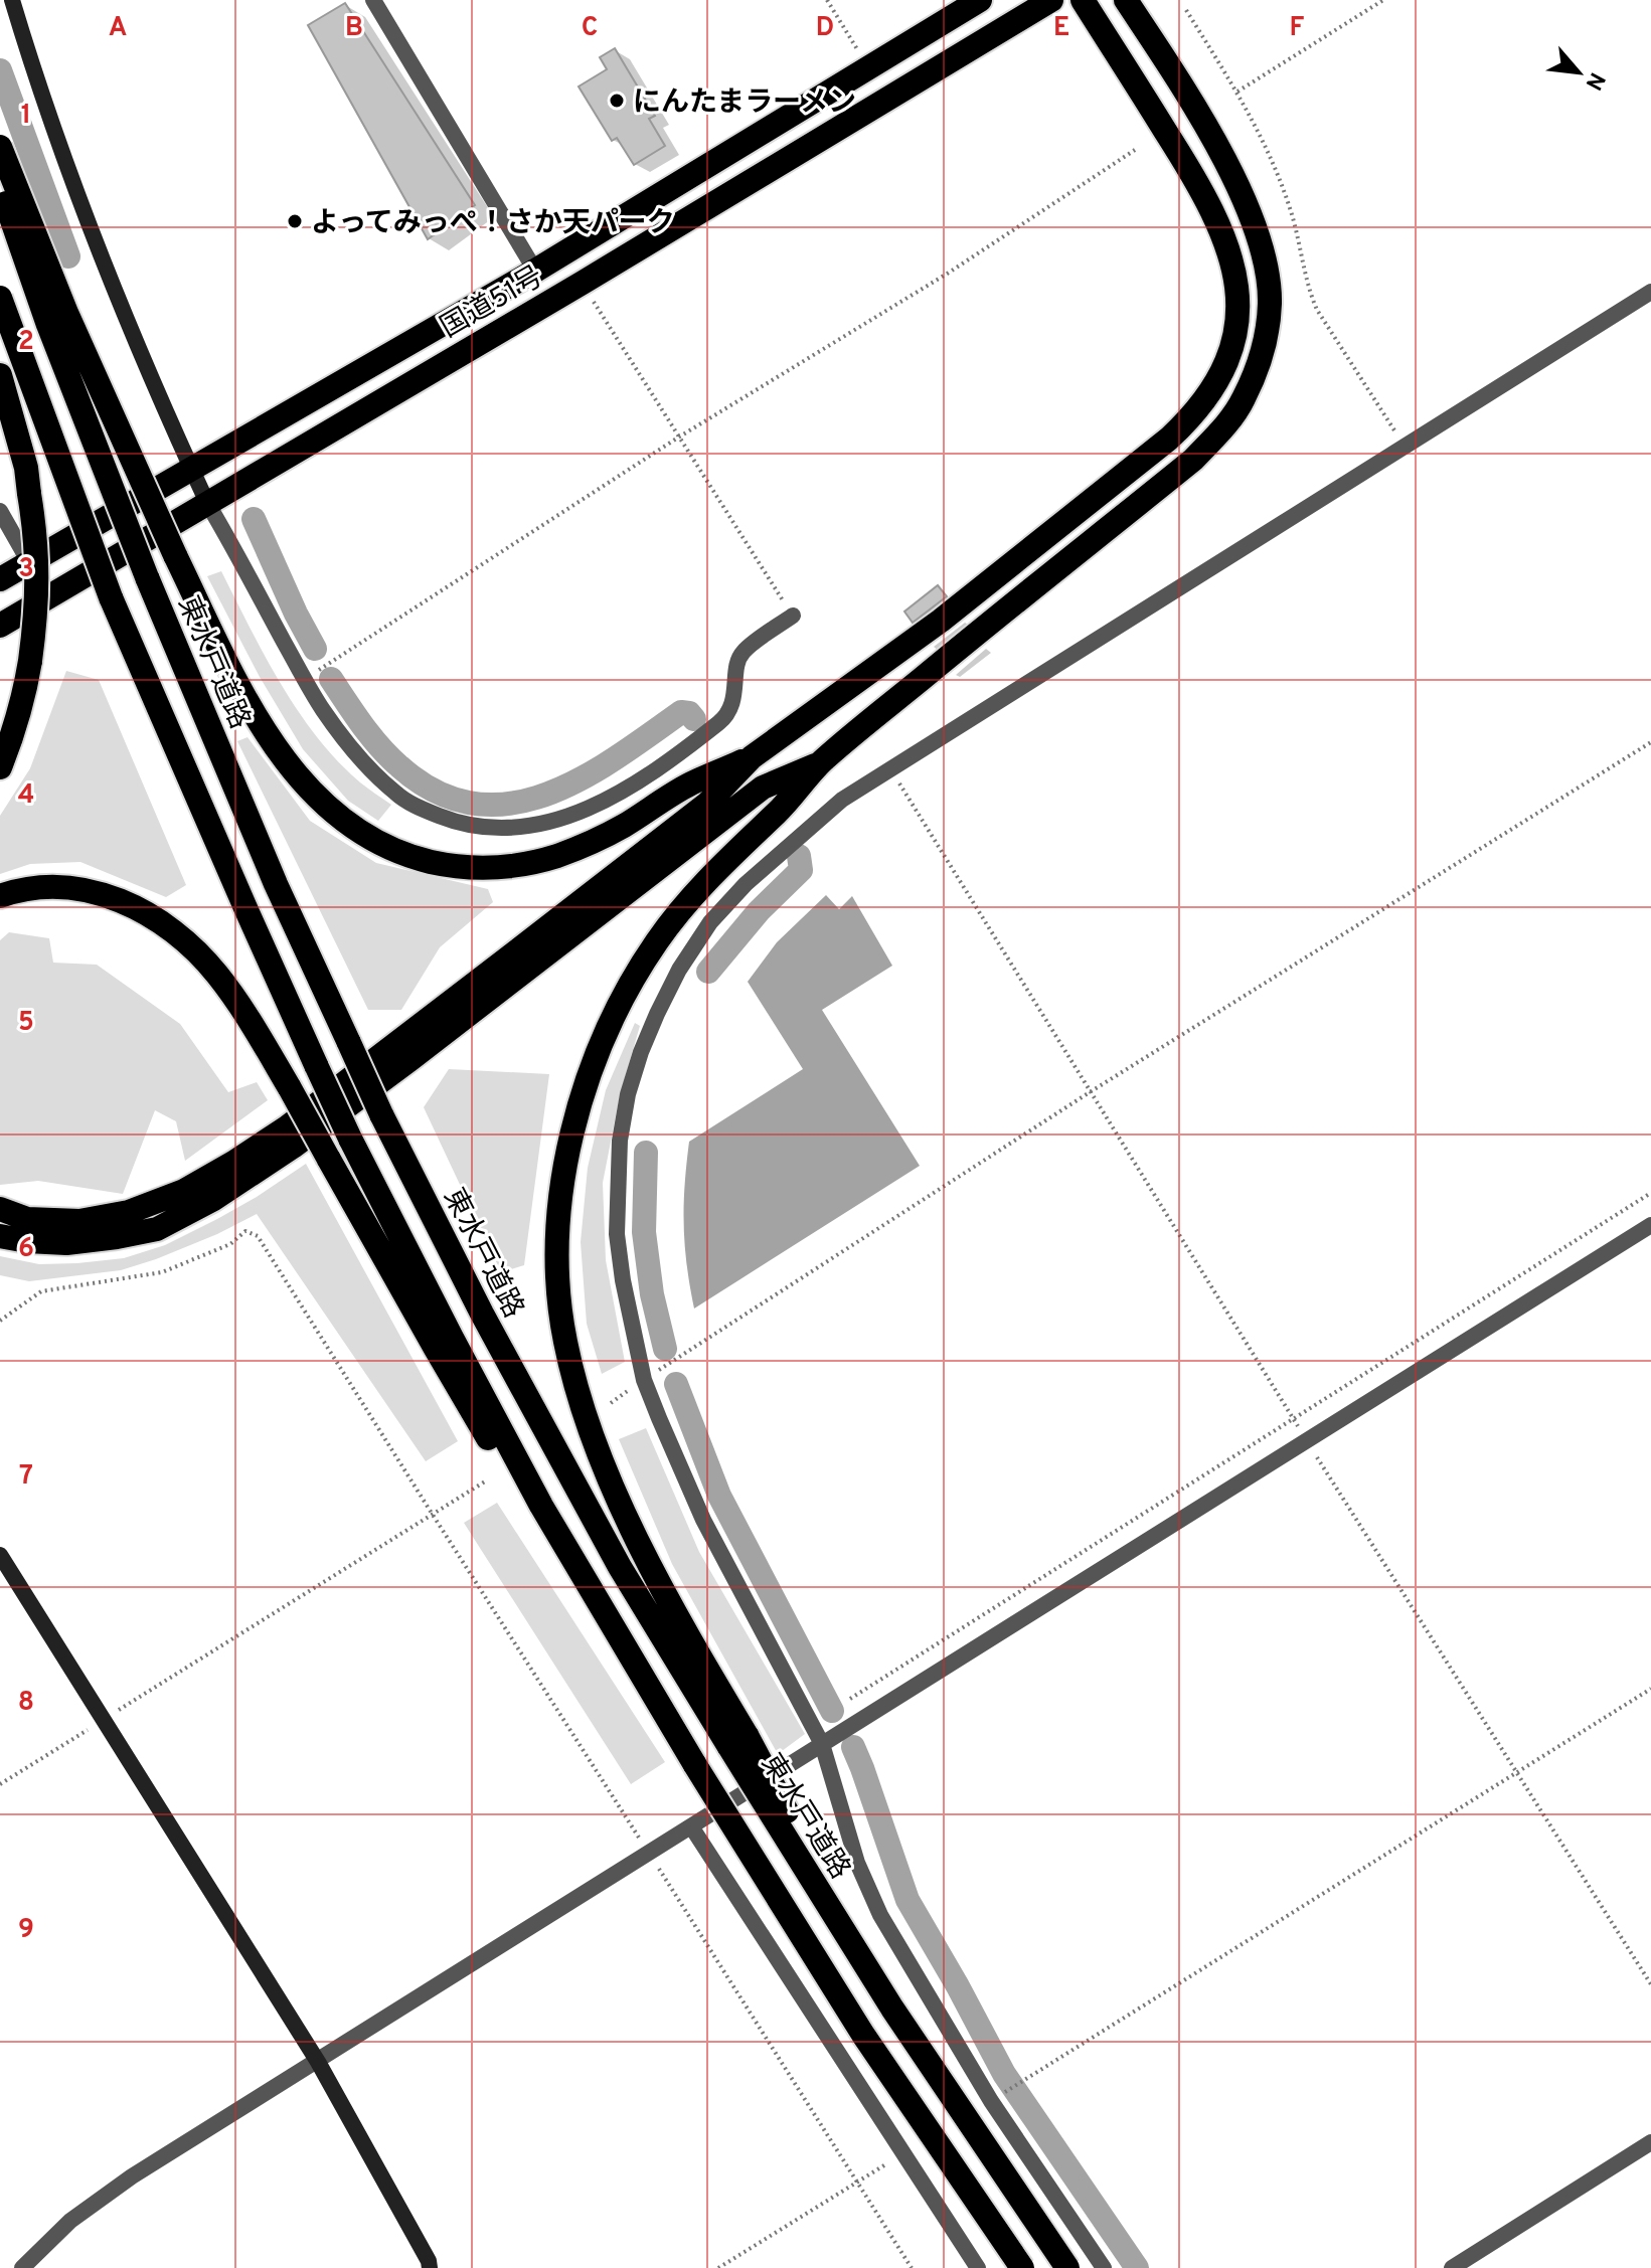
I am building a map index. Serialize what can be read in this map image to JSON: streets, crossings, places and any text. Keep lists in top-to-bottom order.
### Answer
{
  "streets": {
    "highway": ["国道51号", "東水戸道路"]
  },
  "places": ["にんたまラーメン", "よってみっぺ！さか天パーク"],
  "north": "bottom right",
  "grid": {
    "columns": [
      "A",
      "B",
      "C",
      "D",
      "E",
      "F"
    ],
    "rows": [
      "1",
      "2",
      "3",
      "4",
      "5",
      "6",
      "7",
      "8",
      "9"
    ]
  }
}
